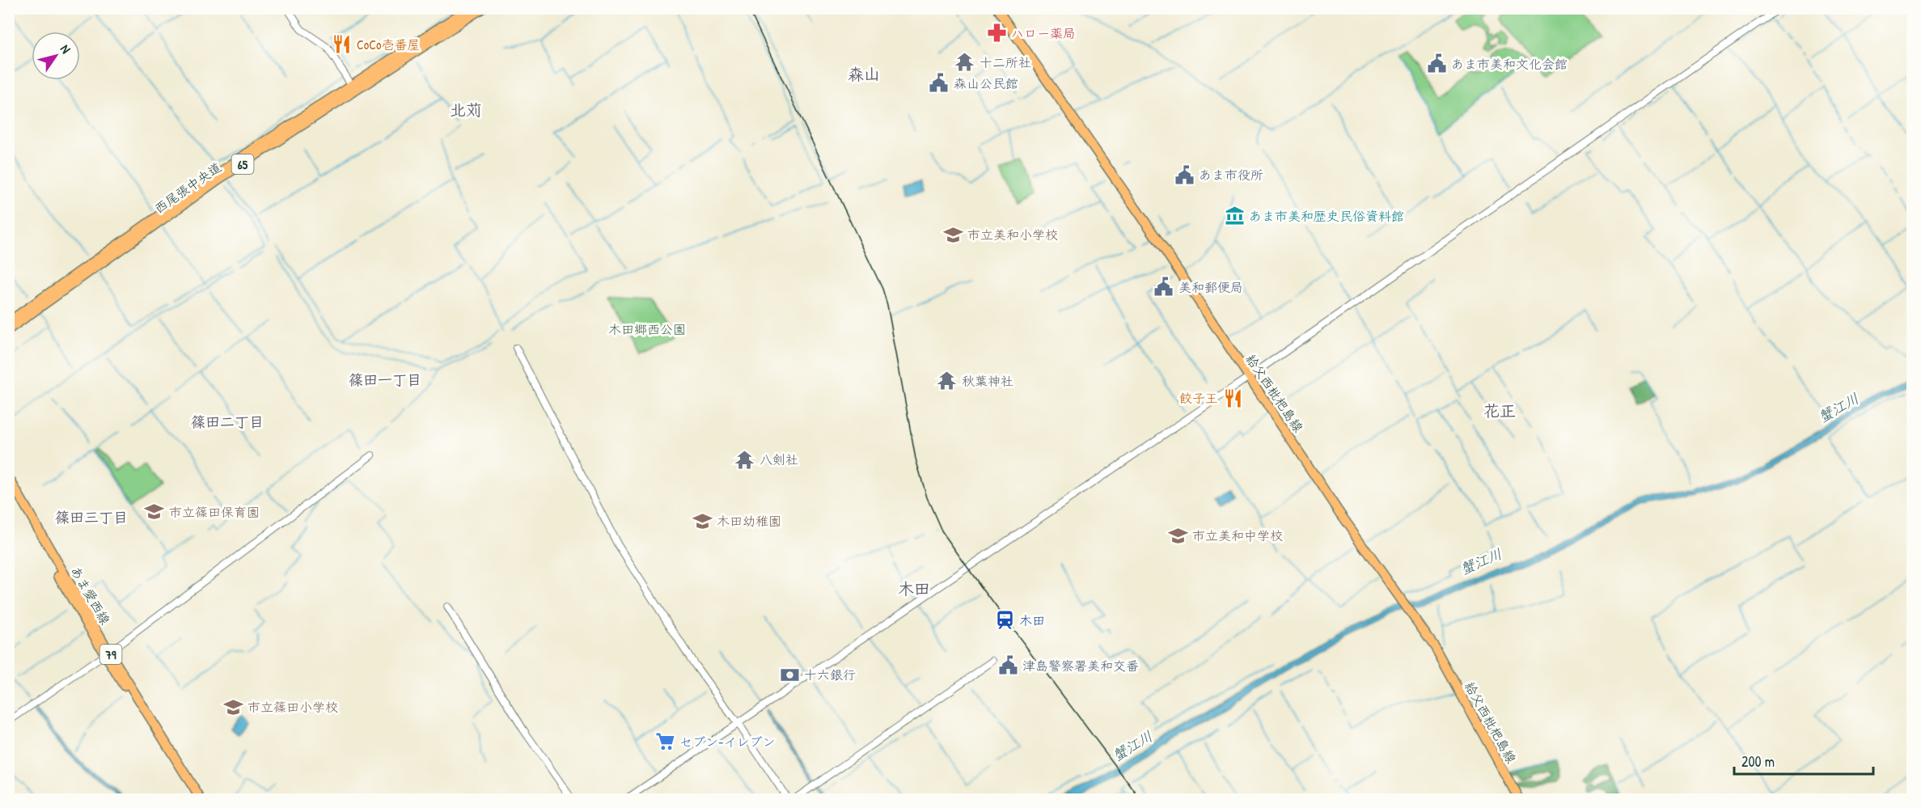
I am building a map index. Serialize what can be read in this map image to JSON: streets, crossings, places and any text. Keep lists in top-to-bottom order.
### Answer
{
  "streets": {
    "main road": [
      "65",
      "西尾張中央道",
      "給父西枇杷島線",
      "あま愛西線",
      "79"
    ]
  },
  "districts": [
    "森山",
    "北苅",
    "篠田一丁目",
    "花正",
    "篠田二丁目",
    "篠田三丁目",
    "木田"
  ],
  "water": ["蟹江川"],
  "parks": ["木田郷西公園"],
  "places": {
    "pharmacy": ["ハロー薬局"],
    "restaurant": ["CoCo壱番屋", "餃子王"],
    "temple": ["十二所社", "秋葉神社", "八剣社"],
    "public building": [
      "あま市美和文化会館",
      "森山公民館",
      "あま市役所",
      "美和郵便局",
      "津島警察署美和交番"
    ],
    "museum": ["あま市美和歴史民俗資料館"],
    "school or university": [
      "市立美和小学校",
      "市立篠田保育園",
      "木田幼稚園",
      "市立美和中学校",
      "市立篠田小学校"
    ],
    "station": ["木田"],
    "bank": ["十六銀行"],
    "supermarket": ["セブン-イレブン"]
  },
  "scale_bar": "200 m",
  "north": "top right"
}
